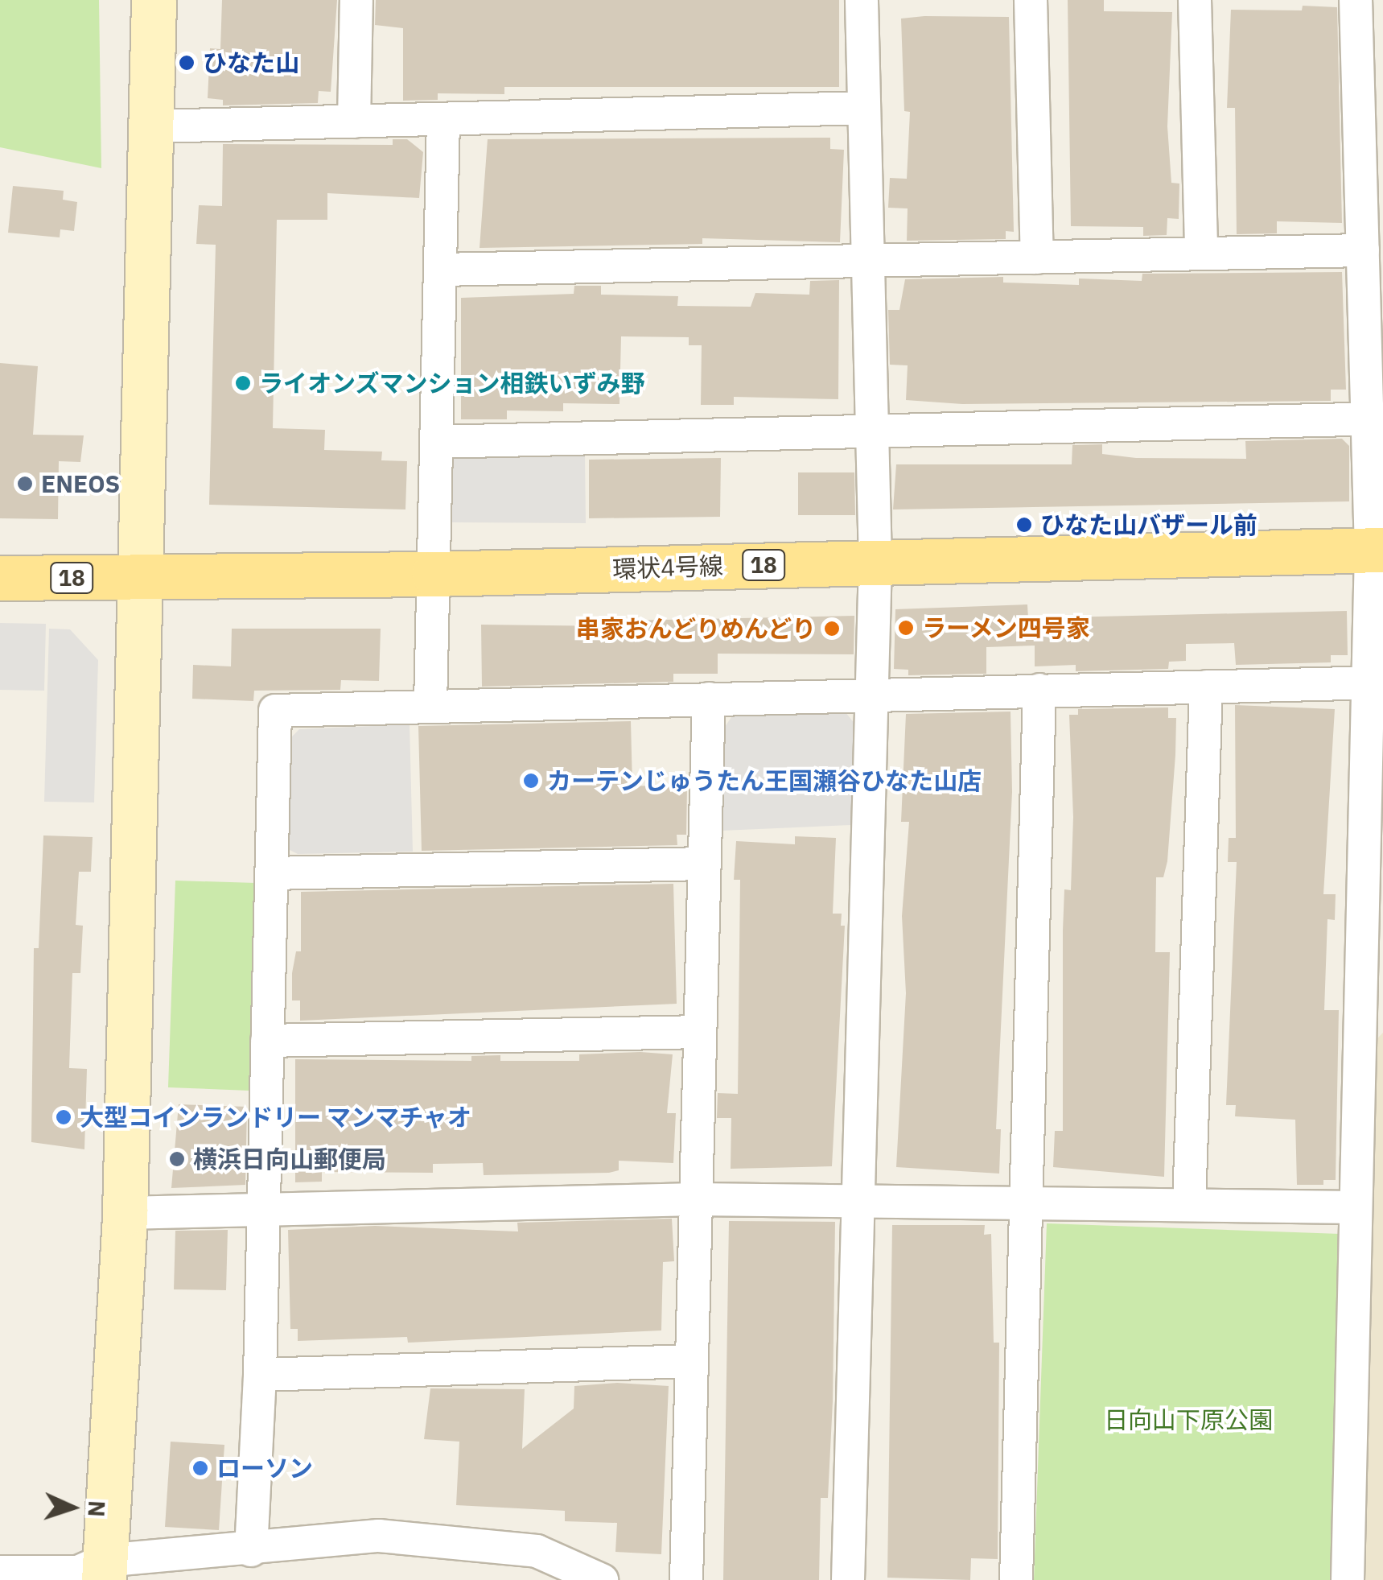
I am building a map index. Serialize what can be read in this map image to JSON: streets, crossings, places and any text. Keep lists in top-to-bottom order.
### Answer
{
  "streets": {
    "main road": ["18", "環状4号線"]
  },
  "parks": ["日向山下原公園"],
  "places": [
    "ひなた山",
    "ライオンズマンション相鉄いずみ野",
    "ENEOS",
    "ひなた山バザール前",
    "ラーメン四号家",
    "串家おんどりめんどり",
    "カーテンじゅうたん王国瀬谷ひなた山店",
    "大型コインランドリー マンマチャオ",
    "横浜日向山郵便局",
    "ローソン"
  ],
  "north": "right"
}
